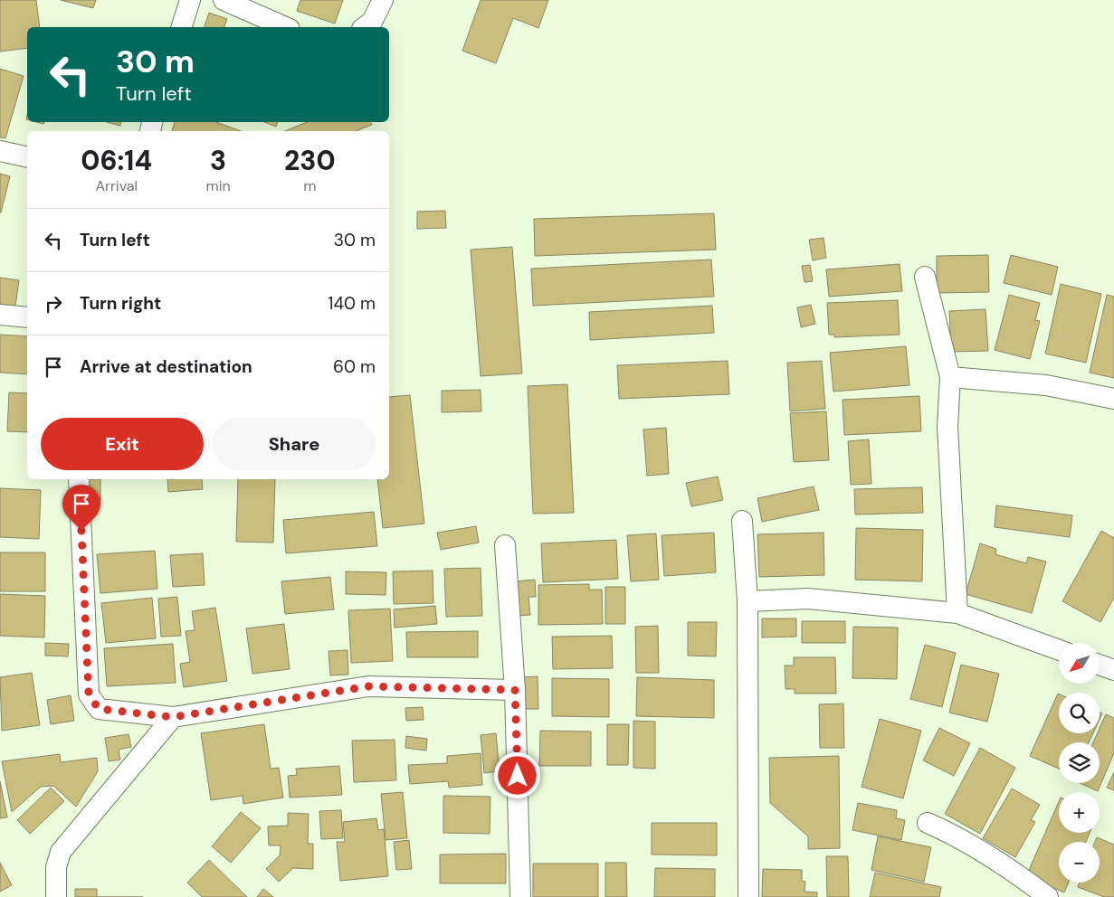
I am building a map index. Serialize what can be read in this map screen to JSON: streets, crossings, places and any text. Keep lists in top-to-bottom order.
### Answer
{
  "north": "bottom left",
  "page": {
    "turn": ["30 m", "Turn left"],
    "eta": [
      "06:14",
      "Arrival",
      "3",
      "min",
      "230",
      "m"
    ],
    "list": [
      {
        "name": "Turn left",
        "value": "30 m"
      },
      {
        "name": "Turn right",
        "value": "140 m"
      },
      {
        "name": "Arrive at destination",
        "value": "60 m"
      }
    ],
    "buttons": ["Exit", "Share"],
    "map_buttons": ["+", "−"]
  }
}
